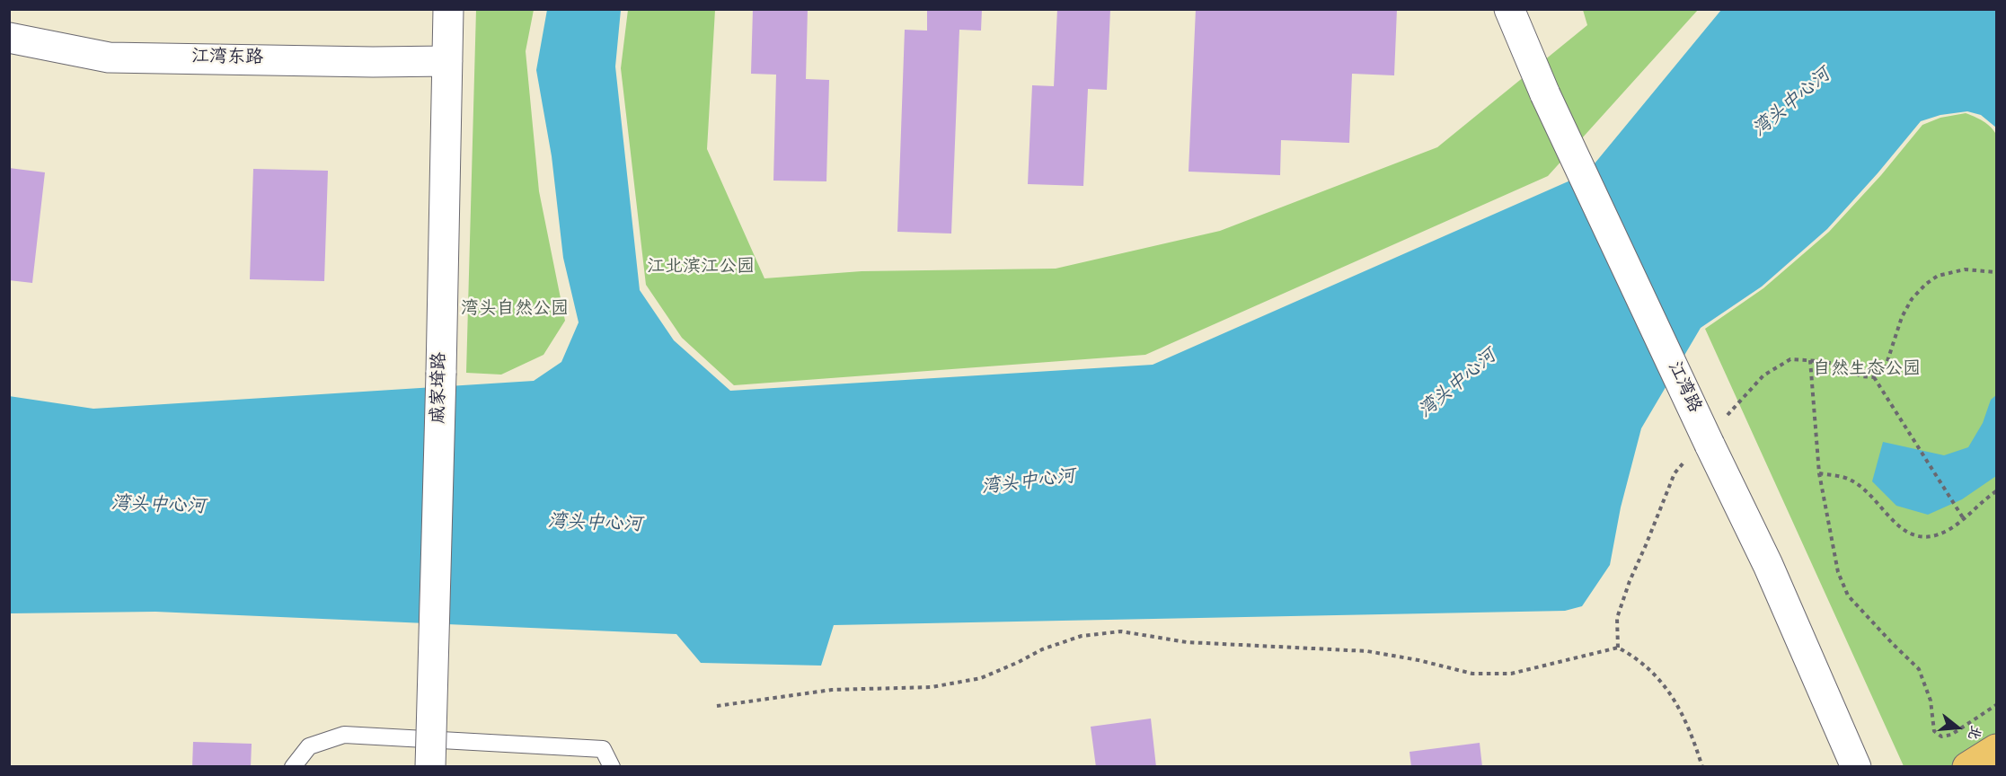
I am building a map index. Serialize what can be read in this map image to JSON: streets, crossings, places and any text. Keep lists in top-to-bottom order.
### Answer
{
  "streets": {
    "street": ["江湾东路", "戚家𡍲路", "江湾路"]
  },
  "crossings": [
    ["江湾东路", "戚家𡍲路"]
  ],
  "water": ["湾头中心河"],
  "parks": ["江北滨江公园", "湾头自然公园", "自然生态公园"],
  "north": "right"
}
